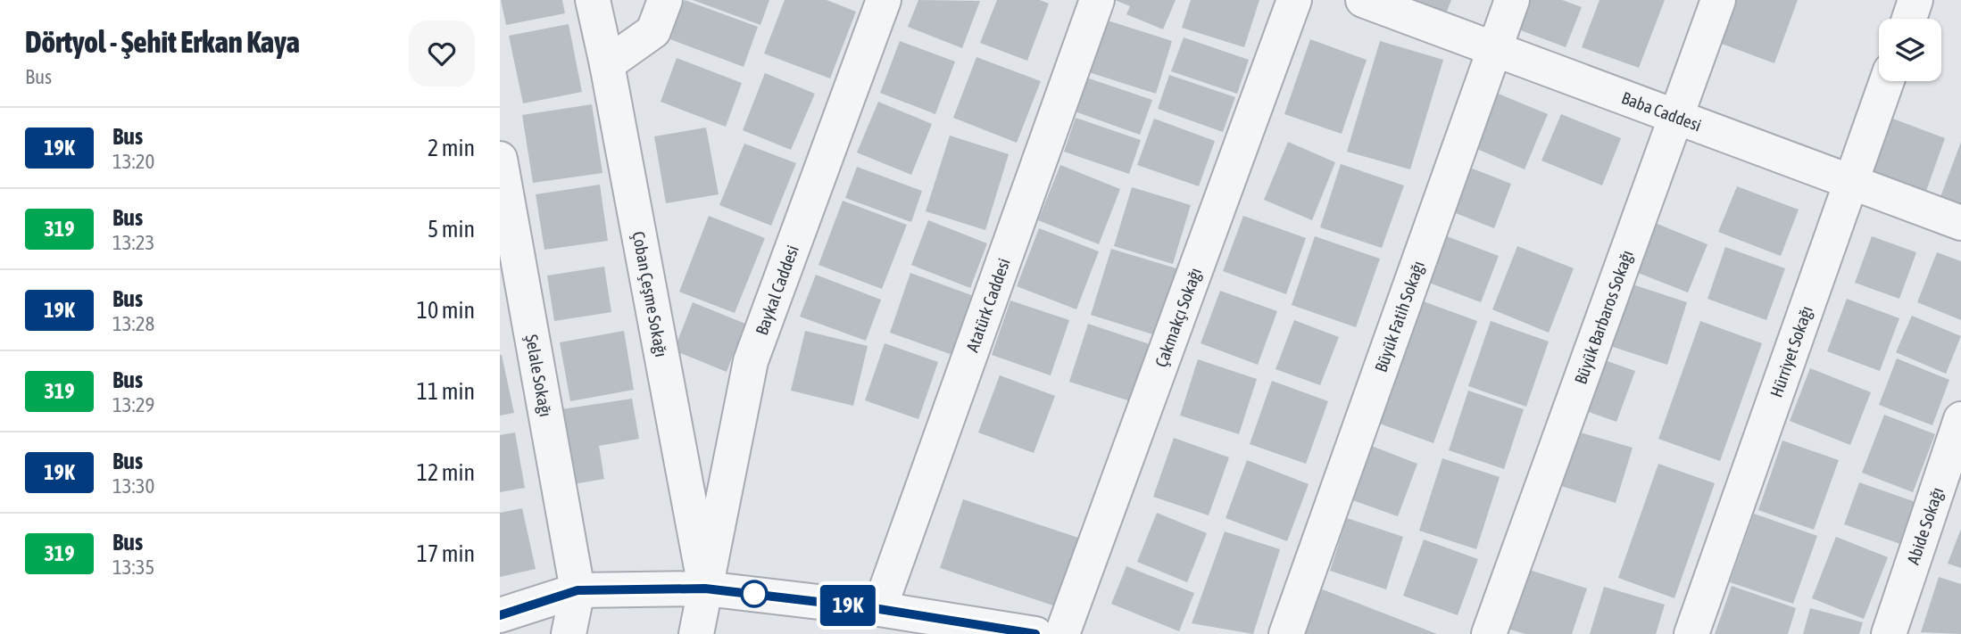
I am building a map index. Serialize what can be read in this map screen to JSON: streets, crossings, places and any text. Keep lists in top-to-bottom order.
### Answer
{
  "streets": {
    "street": [
      "Baba Caddesi",
      "Baykal Caddesi",
      "Çoban Çeşme Sokağı",
      "Atatürk Caddesi",
      "Çakmakçı Sokağı",
      "Büyük Fatih Sokağı",
      "Büyük Barbaros Sokağı",
      "Hürriyet Sokağı",
      "Şelale Sokağı",
      "Abide Sokağı"
    ]
  },
  "crossings": [
    ["Baba Caddesi", "Büyük Fatih Sokağı"],
    ["Baba Caddesi", "Büyük Barbaros Sokağı"],
    ["Baba Caddesi", "Hürriyet Sokağı"],
    ["Baykal Caddesi", "Çoban Çeşme Sokağı"]
  ],
  "lines": ["bus line 19K"],
  "page": {
    "heading": ["Dörtyol - Şehit Erkan Kaya", "Bus"],
    "on_map": "19K",
    "list": [
      {
        "mark": "19K",
        "name": "Bus",
        "note": "13:20",
        "value": "2 min"
      },
      {
        "mark": "319",
        "name": "Bus",
        "note": "13:23",
        "value": "5 min"
      },
      {
        "mark": "19K",
        "name": "Bus",
        "note": "13:28",
        "value": "10 min"
      },
      {
        "mark": "319",
        "name": "Bus",
        "note": "13:29",
        "value": "11 min"
      },
      {
        "mark": "19K",
        "name": "Bus",
        "note": "13:30",
        "value": "12 min"
      },
      {
        "mark": "319",
        "name": "Bus",
        "note": "13:35",
        "value": "17 min"
      }
    ]
  }
}
